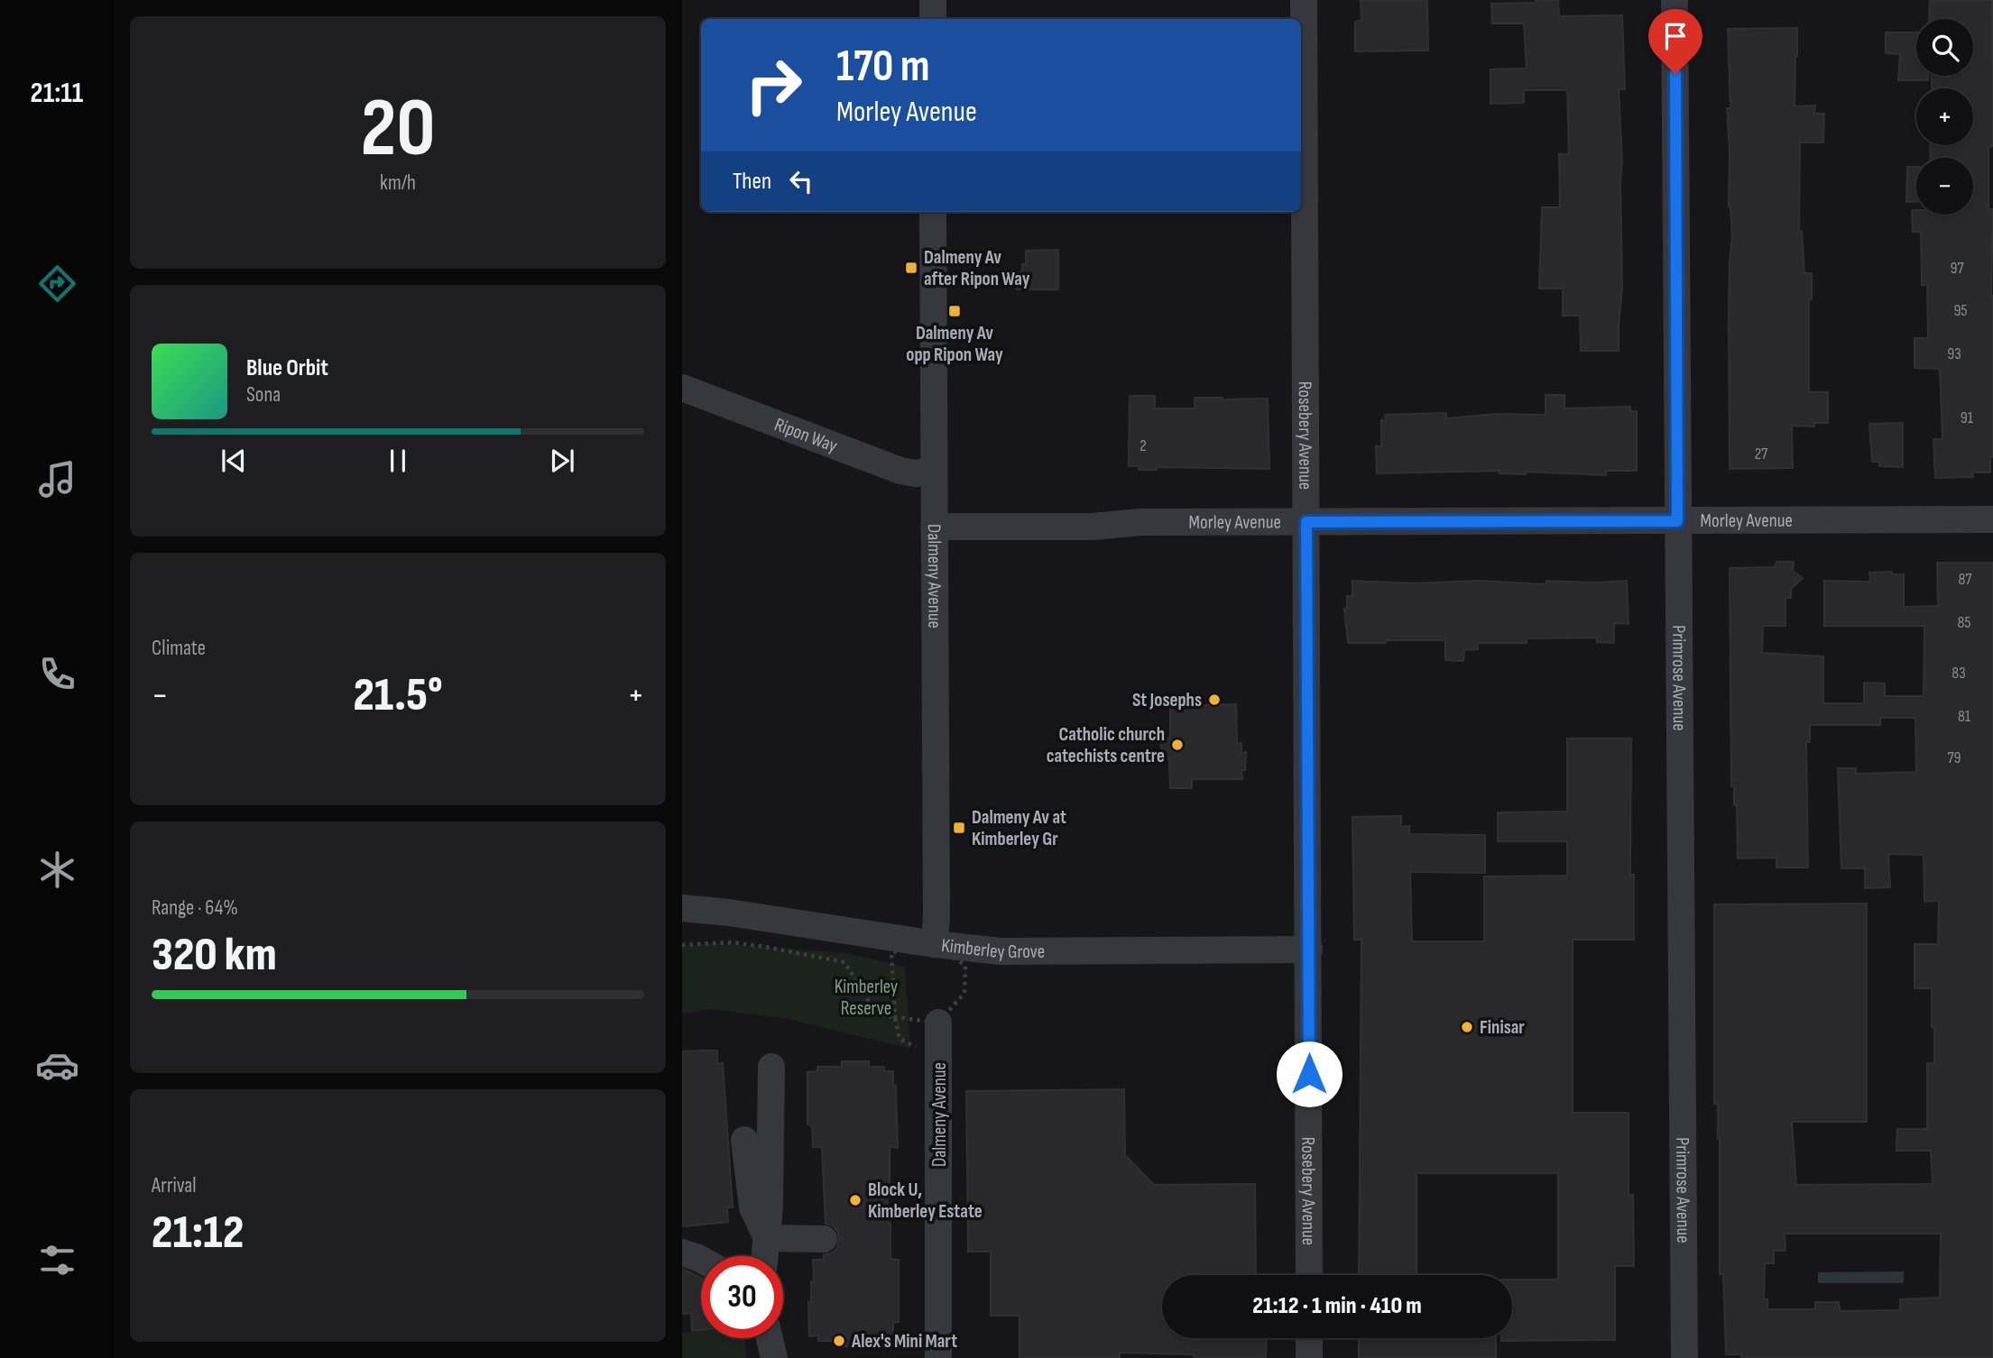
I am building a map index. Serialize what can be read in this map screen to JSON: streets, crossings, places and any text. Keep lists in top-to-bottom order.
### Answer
{
  "streets": {
    "street": [
      "Rosebery Avenue",
      "Ripon Way",
      "Morley Avenue",
      "Dalmeny Avenue",
      "Primrose Avenue",
      "Kimberley Grove"
    ]
  },
  "crossings": [
    ["Rosebery Avenue", "Morley Avenue"],
    ["Rosebery Avenue", "Kimberley Grove"],
    ["Ripon Way", "Dalmeny Avenue"],
    ["Morley Avenue", "Dalmeny Avenue"],
    ["Morley Avenue", "Primrose Avenue"],
    ["Dalmeny Avenue", "Kimberley Grove"]
  ],
  "parks": ["Kimberley Reserve"],
  "places": {
    "transit": ["Dalmeny Av after Ripon Way", "Dalmeny Av opp Ripon Way", "Dalmeny Av at Kimberley Gr"],
    "other": [
      "St Josephs",
      "Catholic church catechists centre",
      "Finisar",
      "Block U, Kimberley Estate",
      "Alex's Mini Mart"
    ]
  },
  "house_numbers": [
    "97",
    "95",
    "93",
    "91",
    "2",
    "27",
    "87",
    "85",
    "83",
    "81",
    "79"
  ],
  "page": {
    "tabs": "21:11",
    "tile": [
      ["20", "km/h"],
      "Climate",
      ["Range · 64%", "320 km"],
      ["Arrival", "21:12"]
    ],
    "map_buttons": ["+", "−"],
    "turn": ["170 m", "Morley Avenue"],
    "then": "Then",
    "song": ["Blue Orbit", "Sona"],
    "heat": ["−", "21.5°", "+"],
    "limit": "30",
    "trip": "21:12 · 1 min · 410 m"
  }
}
